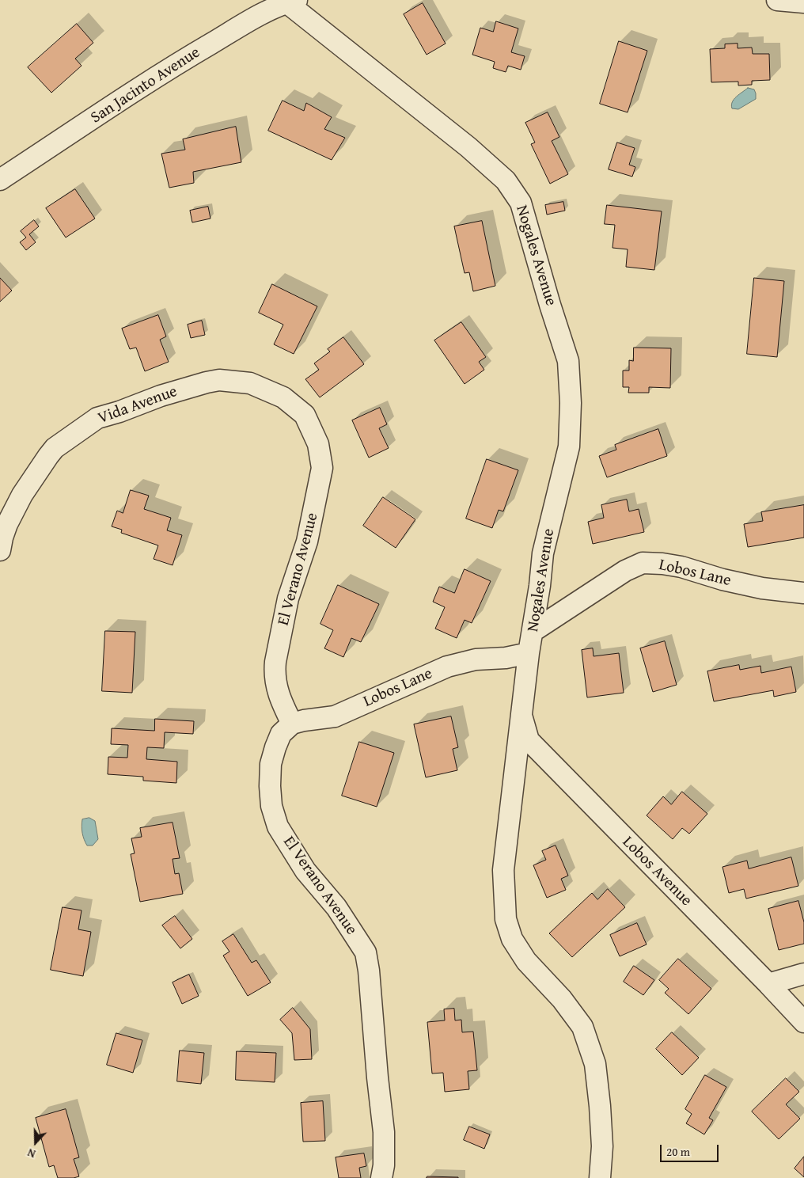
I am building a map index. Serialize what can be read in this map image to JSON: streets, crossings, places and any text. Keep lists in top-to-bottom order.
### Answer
{
  "streets": {
    "street": [
      "San Jacinto Avenue",
      "Nogales Avenue",
      "Vida Avenue",
      "El Verano Avenue",
      "Lobos Lane",
      "Lobos Avenue"
    ]
  },
  "crossings": [
    ["San Jacinto Avenue", "Nogales Avenue"],
    ["Nogales Avenue", "Lobos Lane"],
    ["Nogales Avenue", "Lobos Avenue"],
    ["Vida Avenue", "El Verano Avenue"],
    ["El Verano Avenue", "Lobos Lane"]
  ],
  "scale_bar": "20 m",
  "north": "bottom"
}
